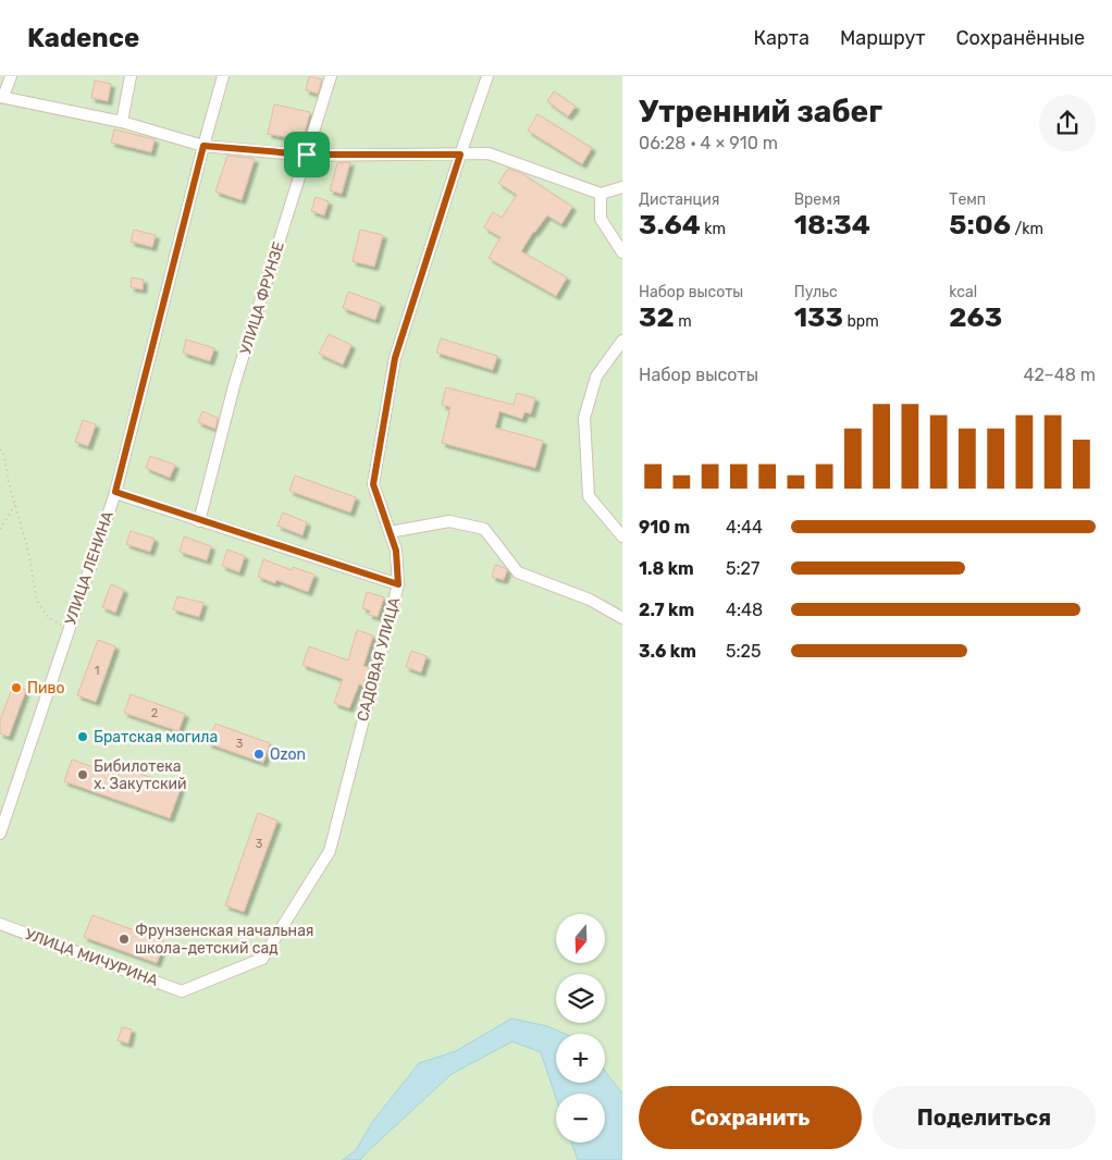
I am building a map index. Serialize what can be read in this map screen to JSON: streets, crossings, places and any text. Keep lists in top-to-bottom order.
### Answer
{
  "streets": {
    "street": [
      "УЛИЦА ФРУНЗЕ",
      "УЛИЦА ЛЕНИНА",
      "САДОВАЯ УЛИЦА",
      "УЛИЦА МИЧУРИНА"
    ]
  },
  "crossings": [
    ["САДОВАЯ УЛИЦА", "УЛИЦА МИЧУРИНА"]
  ],
  "places": [
    "Пиво",
    "Братская могила",
    "Ozon",
    "Бибилотека х. Закутский",
    "Фрунзенская начальная школа-детский сад"
  ],
  "house_numbers": [
    "1",
    "2",
    "3",
    "3"
  ],
  "north": "bottom",
  "page": {
    "header": "Kadence",
    "nav": ["Карта", "Маршрут", "Сохранённые"],
    "heading": ["Утренний забег", "06:28 · 4 × 910 m"],
    "stats": [
      ["Дистанция", "3.64 km"],
      ["Время", "18:34"],
      ["Темп", "5:06 /km"],
      ["Набор высоты", "32 m"],
      ["Пульс", "133 bpm"],
      ["kcal", "263"]
    ],
    "chart": ["Набор высоты", "42–48 m"],
    "list": [
      {
        "name": "910 m",
        "note": "4:44"
      },
      {
        "name": "1.8 km",
        "note": "5:27"
      },
      {
        "name": "2.7 km",
        "note": "4:48"
      },
      {
        "name": "3.6 km",
        "note": "5:25"
      }
    ],
    "map_buttons": ["+", "−"],
    "buttons": ["Сохранить", "Поделиться"]
  }
}
